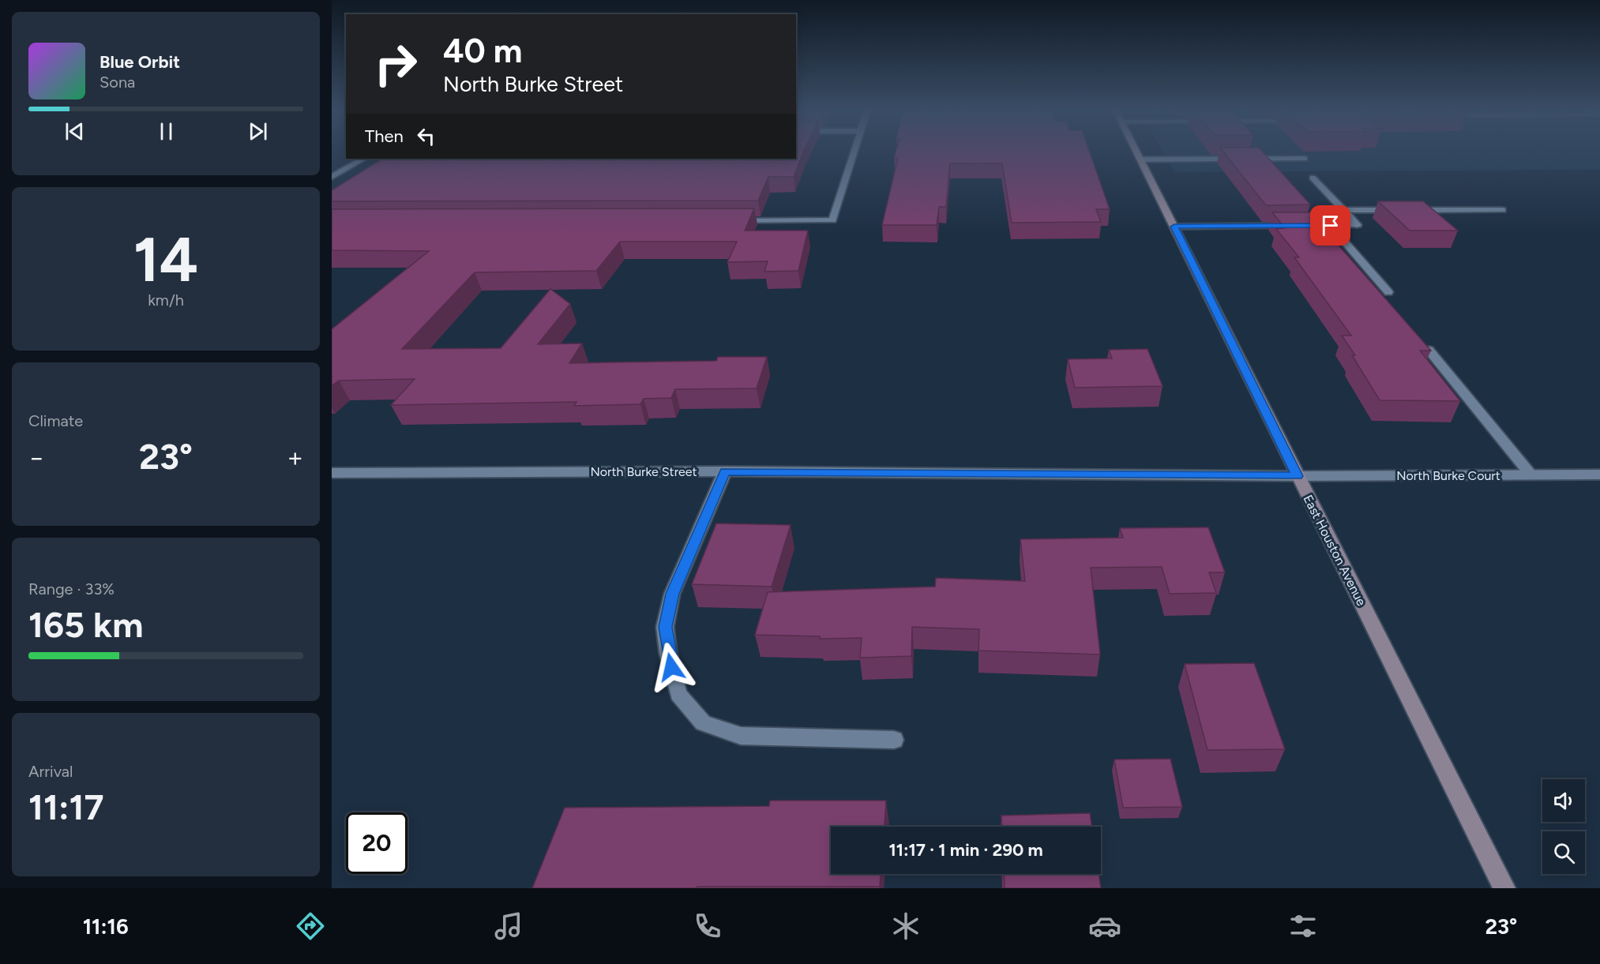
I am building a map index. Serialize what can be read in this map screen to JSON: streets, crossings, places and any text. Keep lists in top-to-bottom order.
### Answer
{
  "streets": {
    "main road": ["East Houston Avenue"],
    "street": ["North Burke Street", "North Burke Court"]
  },
  "crossings": [
    ["North Burke Street", "North Burke Court"],
    ["North Burke Street", "East Houston Avenue"],
    ["North Burke Court", "East Houston Avenue"]
  ],
  "page": {
    "turn": ["40 m", "North Burke Street"],
    "song": ["Blue Orbit", "Sona"],
    "then": "Then",
    "tile": [
      ["14", "km/h"],
      "Climate",
      ["Range · 33%", "165 km"],
      ["Arrival", "11:17"]
    ],
    "heat": ["−", "23°", "+"],
    "limit": "20",
    "trip": "11:17 · 1 min · 290 m",
    "tabs": ["11:16", "23°"]
  }
}
